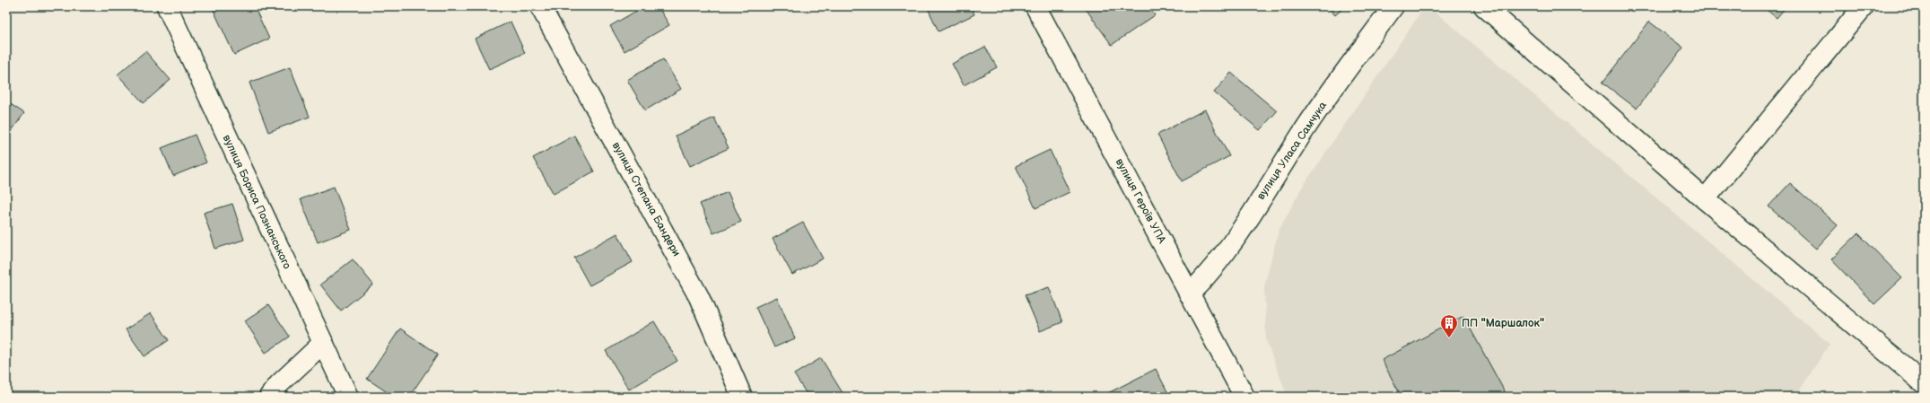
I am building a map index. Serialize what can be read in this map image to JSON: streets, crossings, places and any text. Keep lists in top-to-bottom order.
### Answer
{
  "streets": {
    "street": [
      "вулиця Уласа Самчука",
      "вулиця Степана Бандери",
      "вулиця Героїв УПА",
      "вулиця Бориса Познанського"
    ]
  },
  "crossings": [
    ["вулиця Уласа Самчука", "вулиця Героїв УПА"]
  ],
  "places": {
    "building": ["ПП \"Маршалок\""]
  }
}
